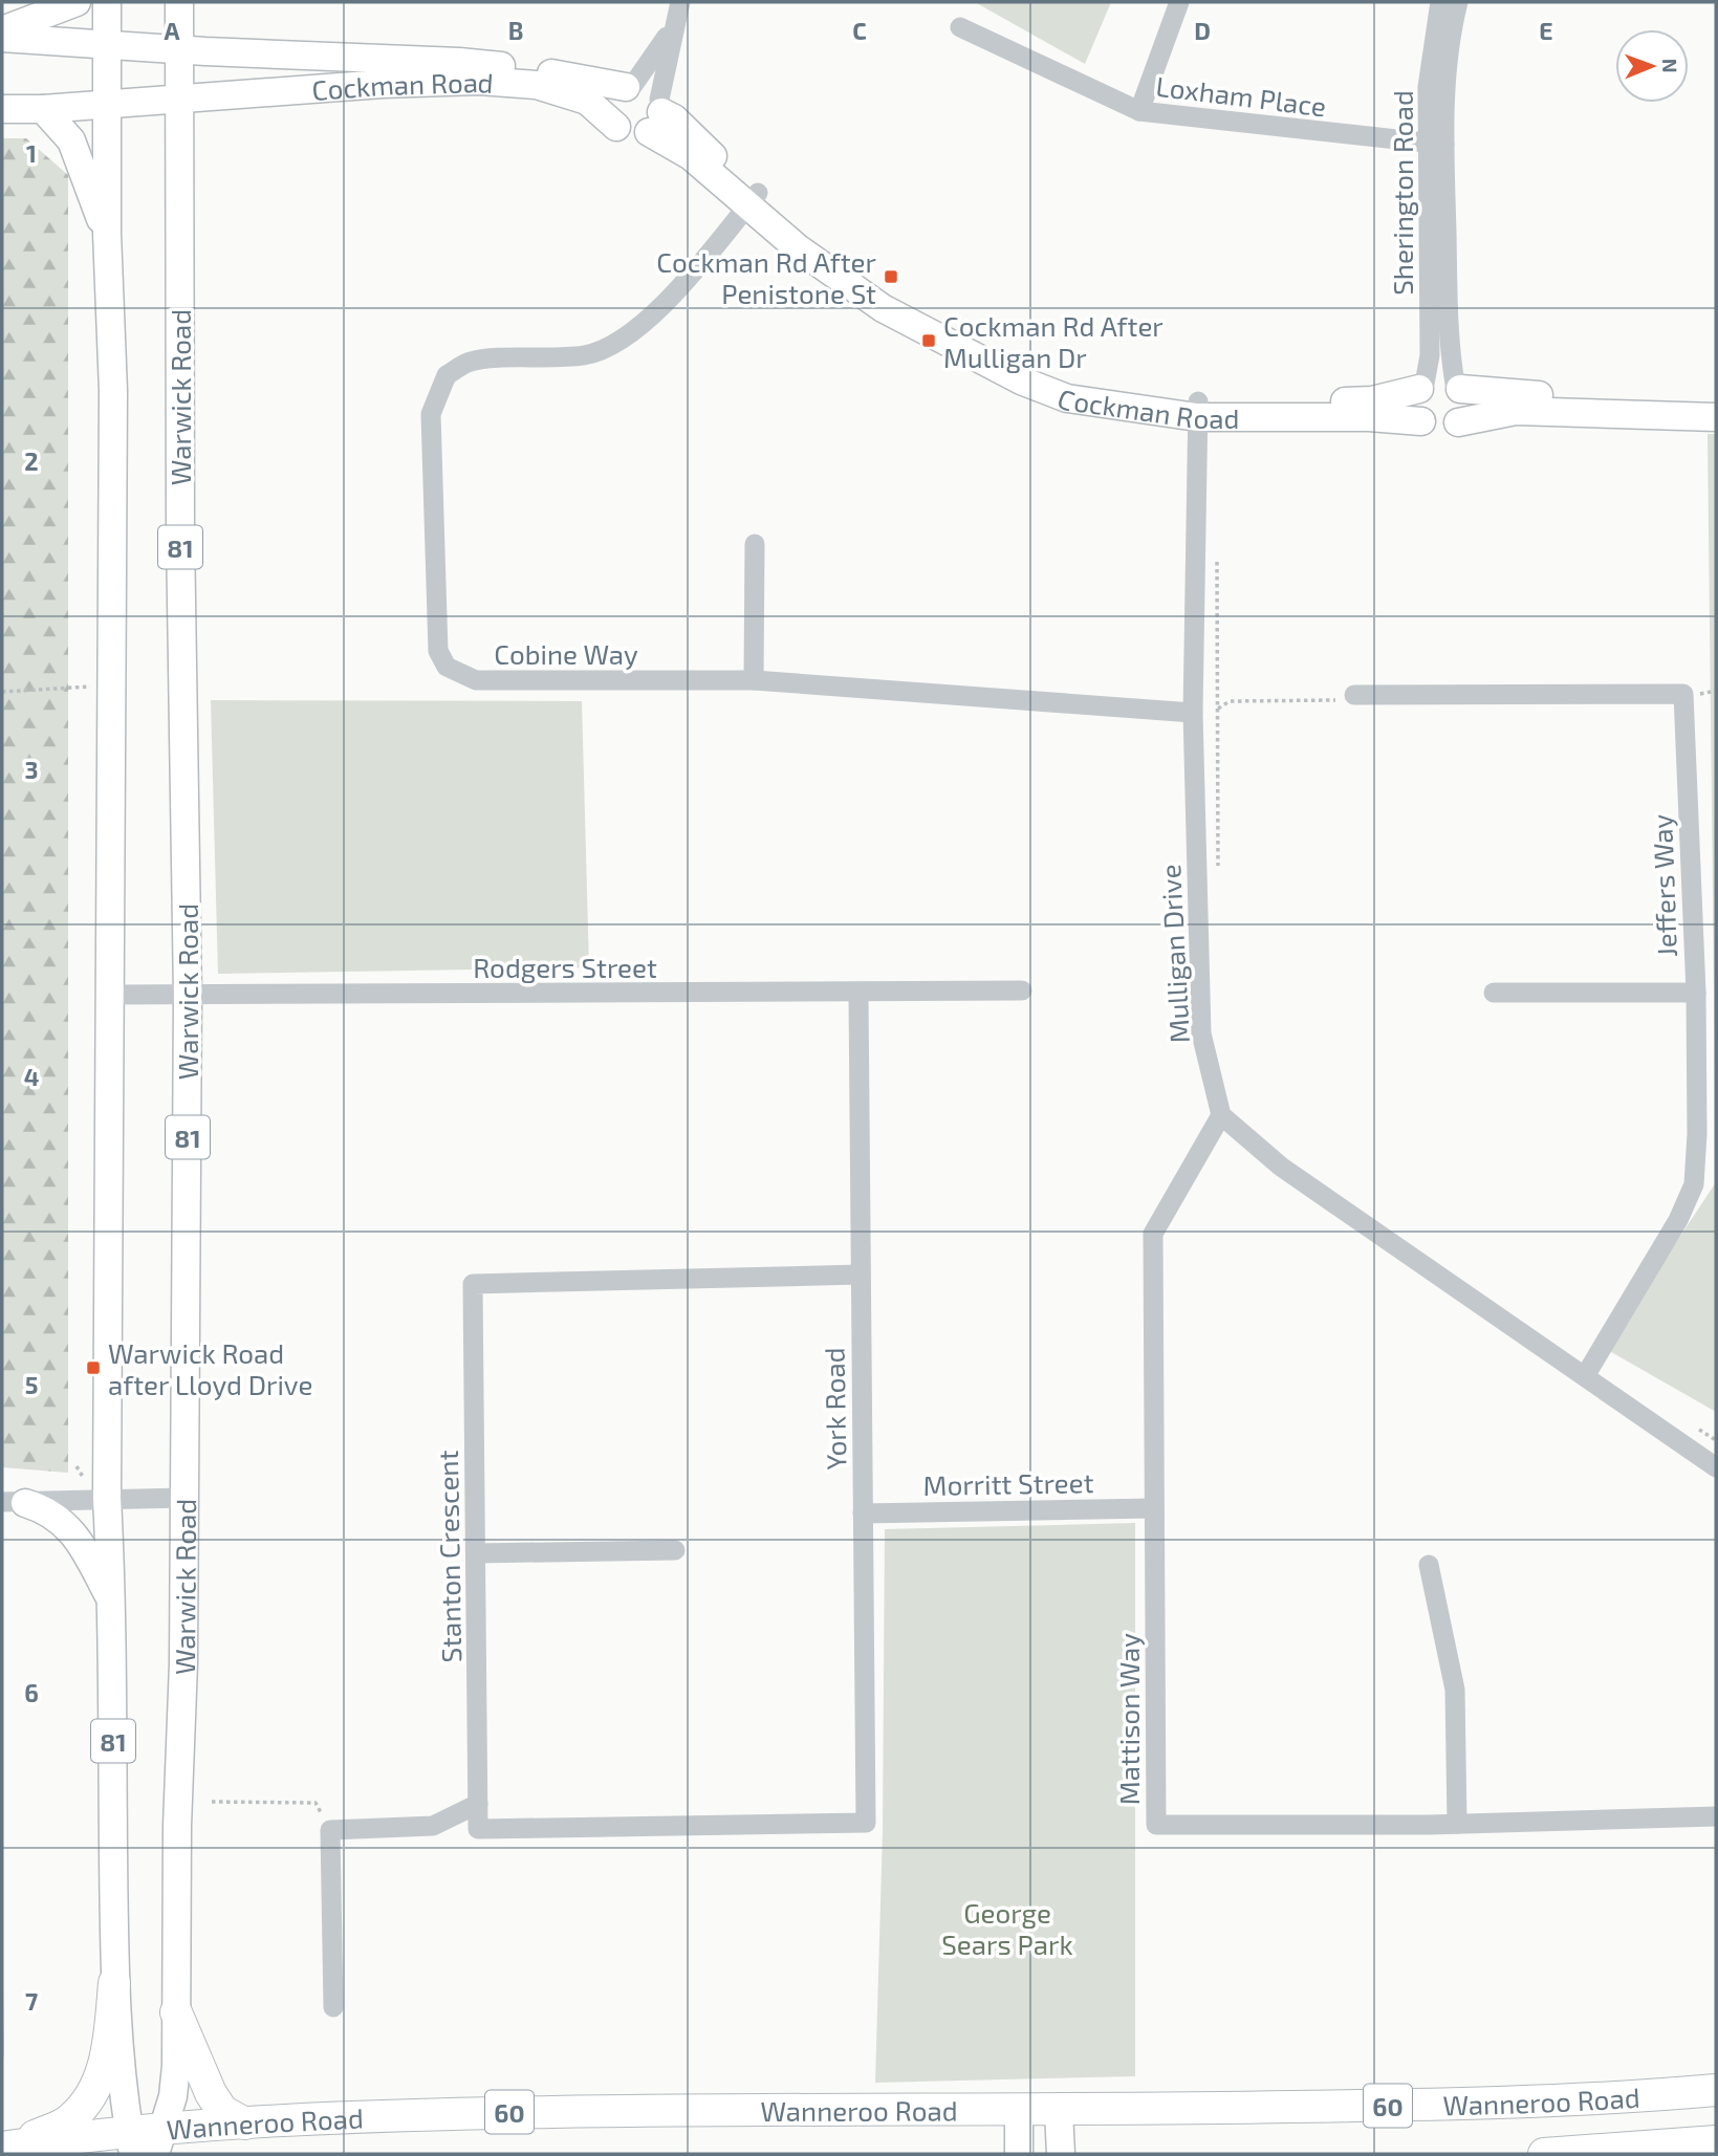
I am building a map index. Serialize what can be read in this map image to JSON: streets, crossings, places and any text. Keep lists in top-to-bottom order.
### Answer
{
  "streets": {
    "highway": ["Wanneroo Road", "60"],
    "main road": ["Cockman Road", "Warwick Road", "81"],
    "street": [
      "Loxham Place",
      "Sherington Road",
      "Cobine Way",
      "Jeffers Way",
      "Mulligan Drive",
      "Rodgers Street",
      "York Road",
      "Morritt Street",
      "Stanton Crescent",
      "Mattison Way"
    ]
  },
  "crossings": [
    ["Cockman Road", "Sherington Road"],
    ["Cockman Road", "Warwick Road"],
    ["Cockman Road", "81"],
    ["Cockman Road", "Cobine Way"],
    ["Cockman Road", "Mulligan Drive"],
    ["Loxham Place", "Sherington Road"],
    ["Warwick Road", "Rodgers Street"],
    ["Warwick Road", "Wanneroo Road"],
    ["81", "Rodgers Street"],
    ["81", "Wanneroo Road"],
    ["Cobine Way", "Mulligan Drive"],
    ["Mulligan Drive", "Mattison Way"],
    ["Rodgers Street", "York Road"],
    ["York Road", "Morritt Street"],
    ["York Road", "Stanton Crescent"],
    ["Morritt Street", "Mattison Way"]
  ],
  "parks": ["George Sears Park"],
  "places": {
    "transit": ["Cockman Rd After Penistone St", "Cockman Rd After Mulligan Dr", "Warwick Road after Lloyd Drive"]
  },
  "north": "right",
  "grid": {
    "columns": [
      "A",
      "B",
      "C",
      "D",
      "E"
    ],
    "rows": [
      "1",
      "2",
      "3",
      "4",
      "5",
      "6",
      "7"
    ]
  }
}
